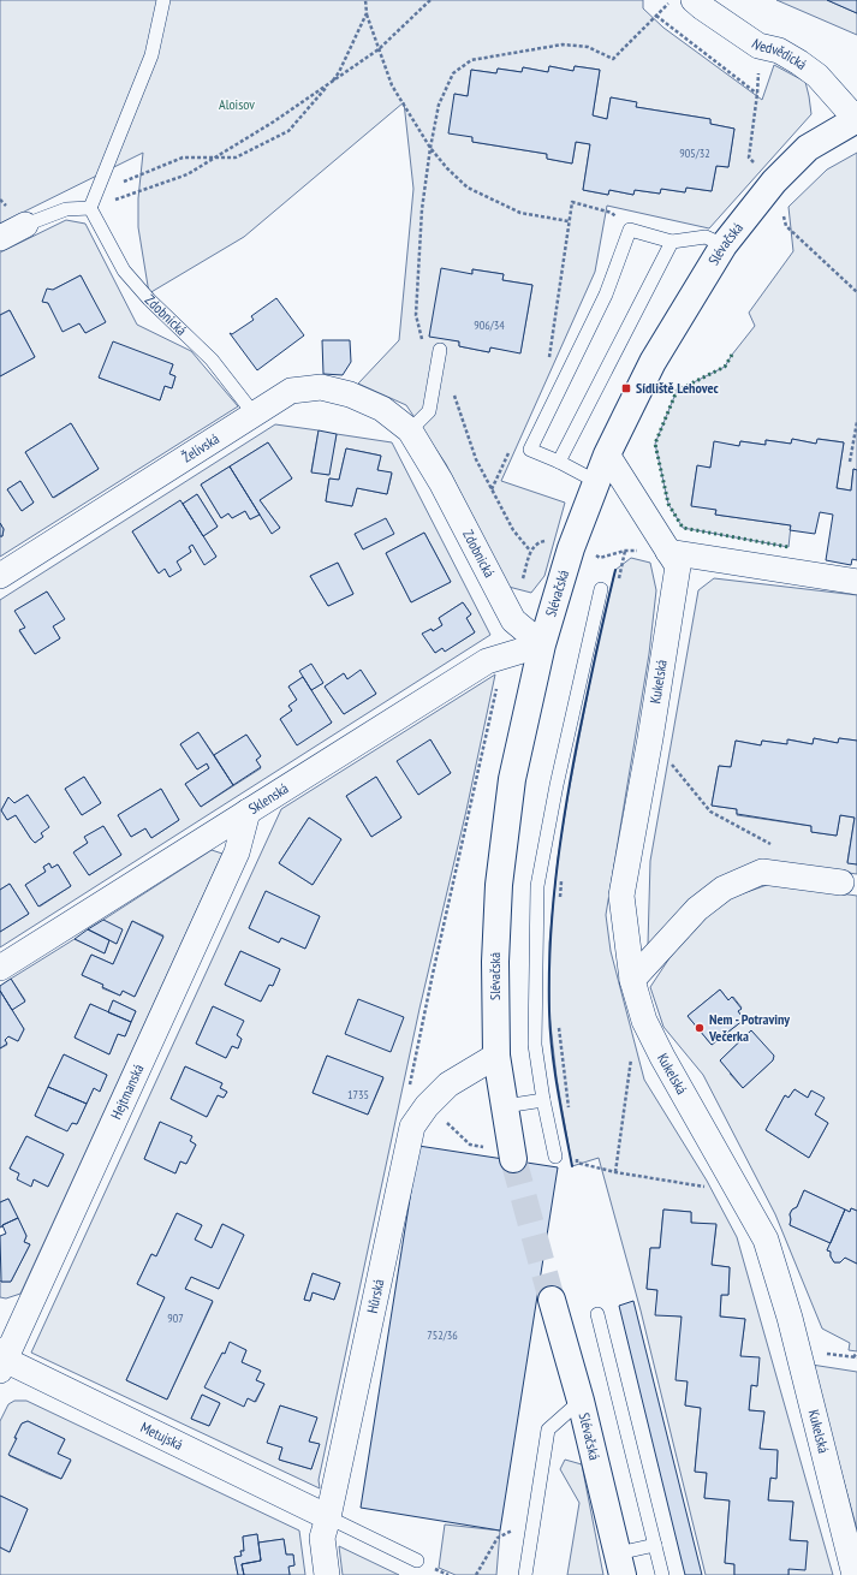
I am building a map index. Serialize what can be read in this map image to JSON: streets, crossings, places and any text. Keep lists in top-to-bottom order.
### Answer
{
  "streets": {
    "street": [
      "Nedvědická",
      "Slévačská",
      "Zdobnická",
      "Želivská",
      "Kukelská",
      "Sklenská",
      "Hejtmanská",
      "Hůrská",
      "Metujská"
    ]
  },
  "crossings": [
    ["Nedvědická", "Slévačská"],
    ["Slévačská", "Zdobnická"],
    ["Slévačská", "Kukelská"],
    ["Slévačská", "Sklenská"],
    ["Slévačská", "Hůrská"],
    ["Zdobnická", "Želivská"],
    ["Zdobnická", "Sklenská"],
    ["Sklenská", "Hejtmanská"],
    ["Hejtmanská", "Metujská"],
    ["Hůrská", "Metujská"]
  ],
  "parks": ["Aloisov"],
  "places": {
    "transit": ["Sídliště Lehovec"],
    "other": ["Nem - Potraviny Večerka"]
  },
  "house_numbers": [
    "905/32",
    "906/34",
    "1735",
    "907",
    "752/36"
  ]
}
